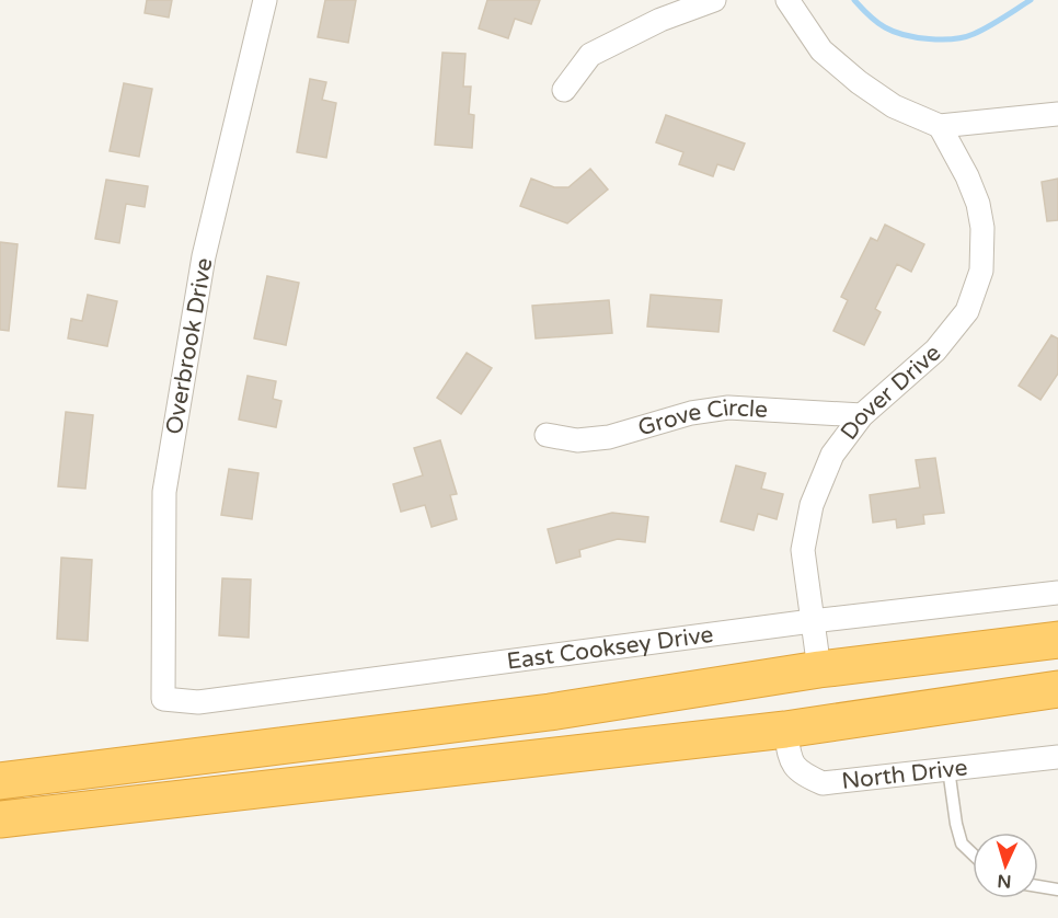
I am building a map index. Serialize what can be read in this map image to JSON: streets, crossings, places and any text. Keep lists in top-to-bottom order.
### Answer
{
  "streets": {
    "street": [
      "Overbrook Drive",
      "Dover Drive",
      "Grove Circle",
      "East Cooksey Drive",
      "North Drive"
    ]
  },
  "crossings": [
    ["Overbrook Drive", "East Cooksey Drive"],
    ["Dover Drive", "Grove Circle"],
    ["Dover Drive", "East Cooksey Drive"]
  ],
  "north": "bottom"
}
